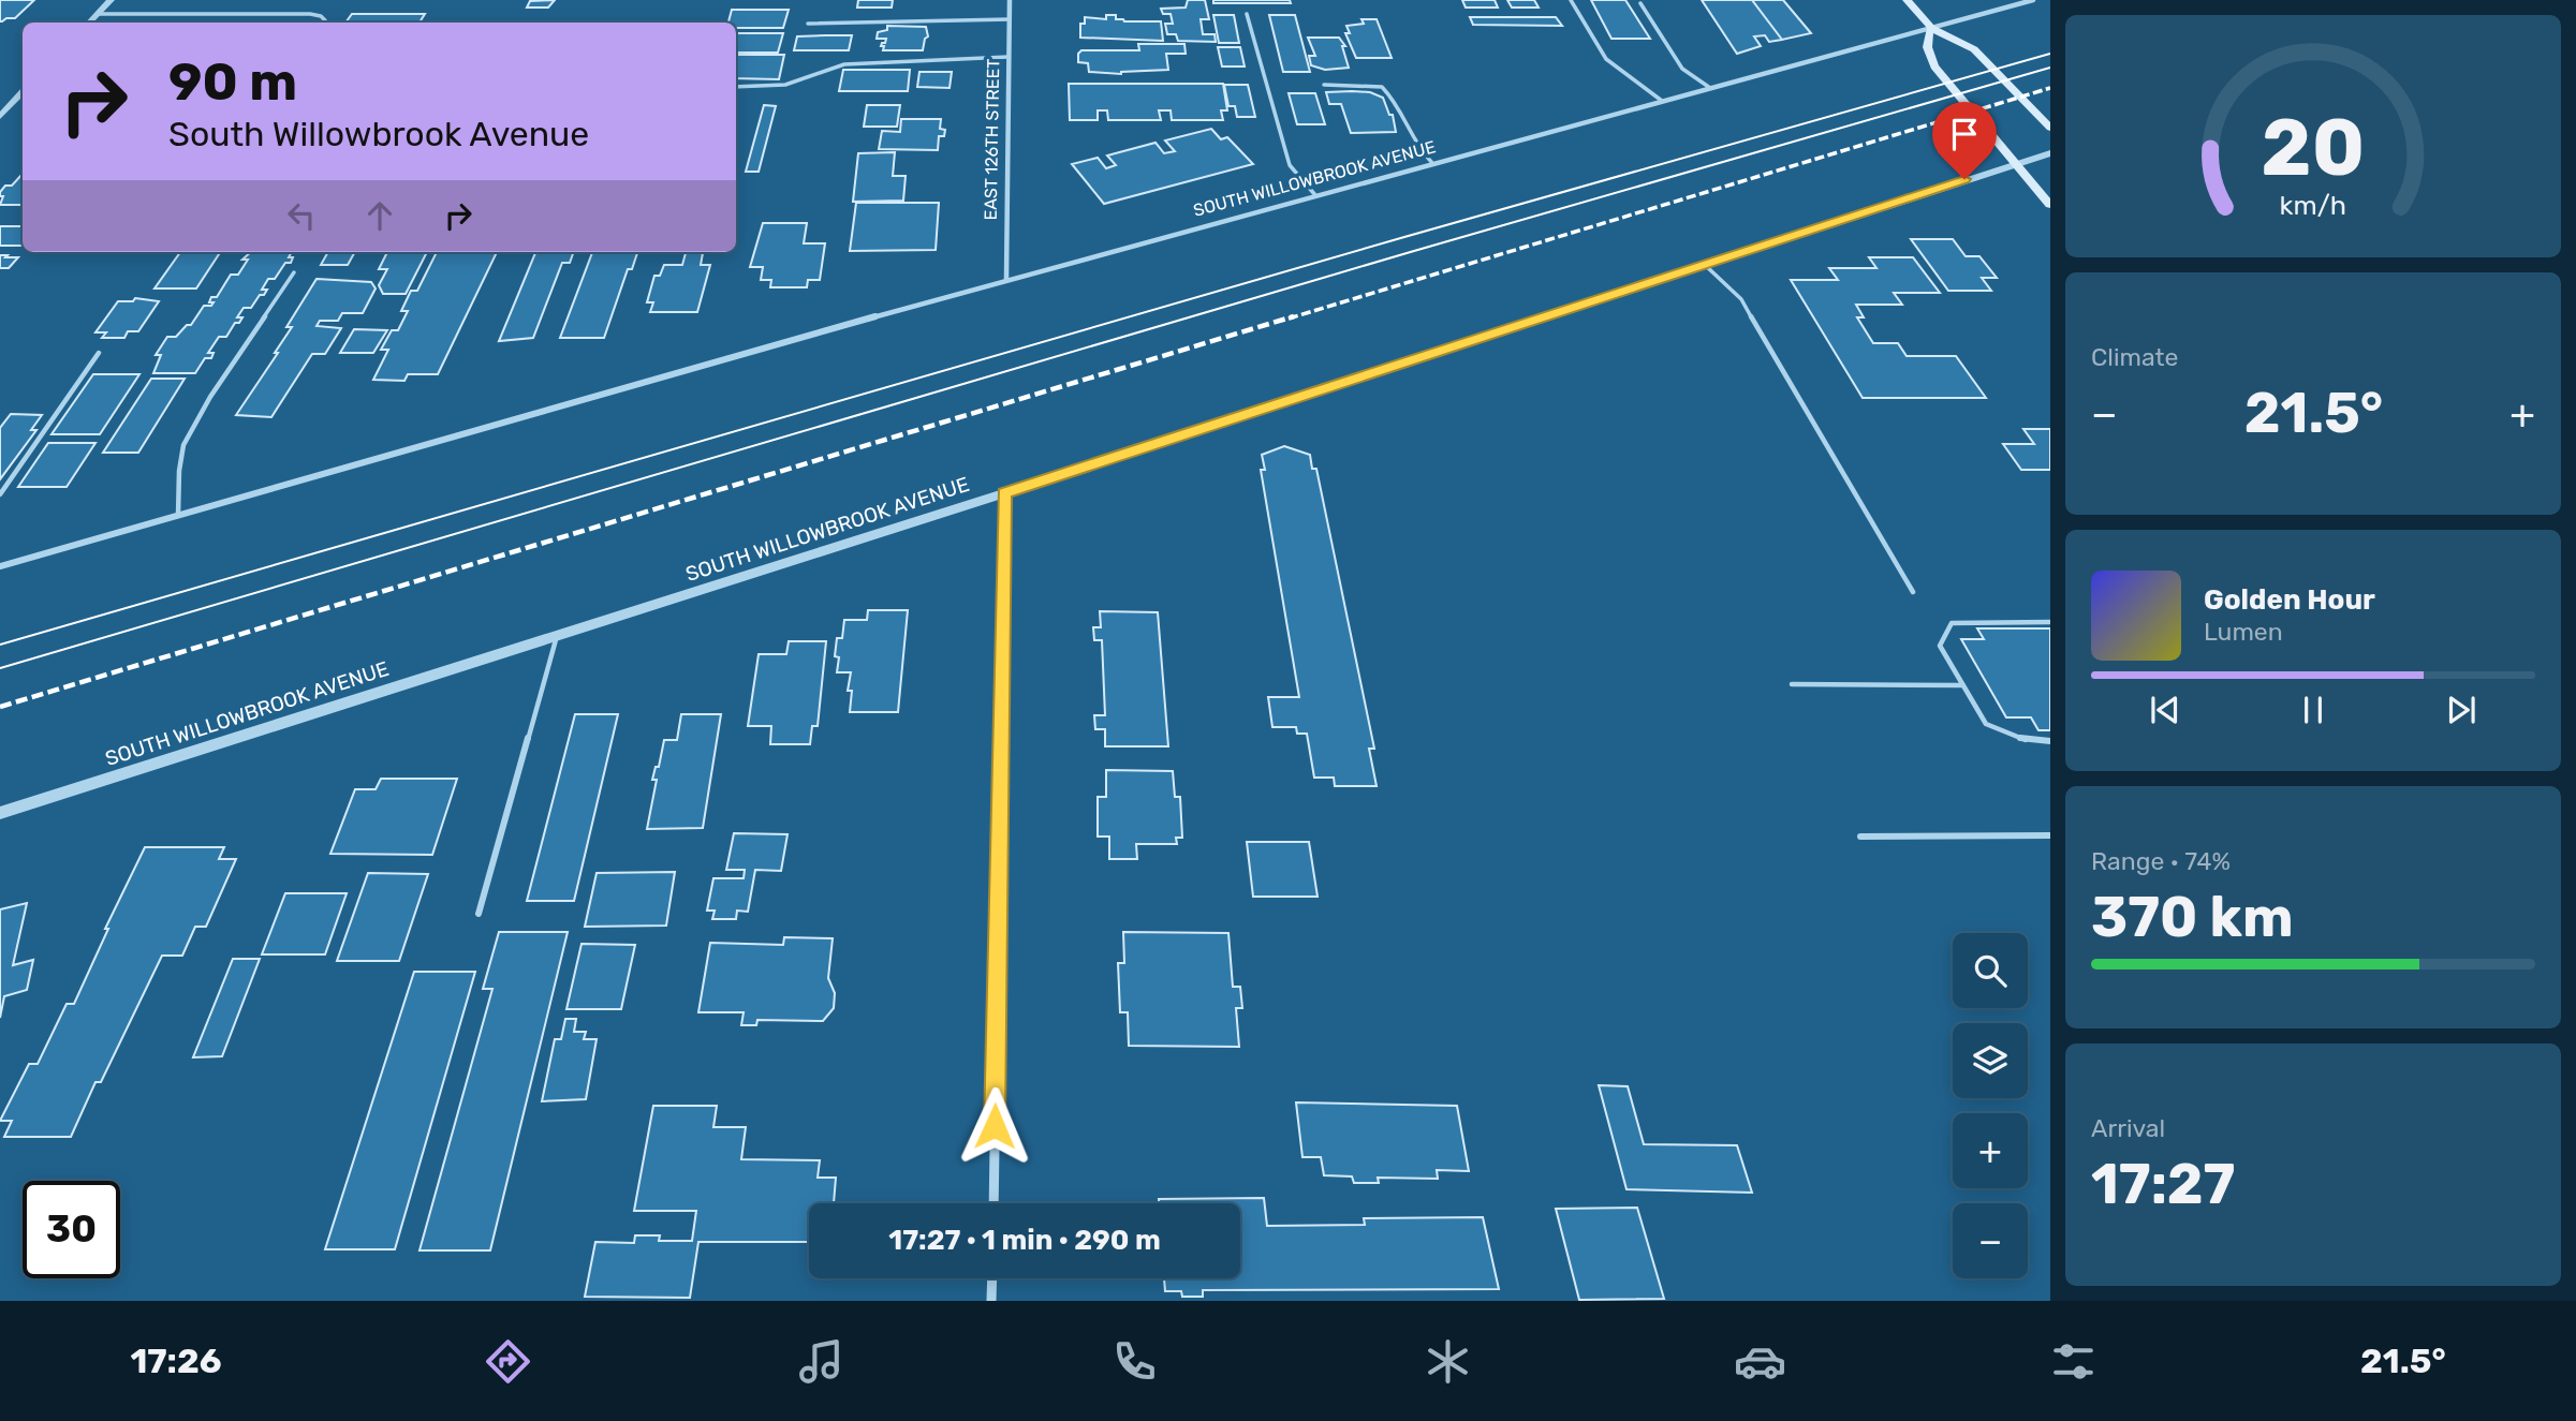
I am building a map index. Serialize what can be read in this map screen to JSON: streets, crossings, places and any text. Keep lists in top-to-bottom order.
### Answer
{
  "streets": {
    "street": ["EAST 126TH STREET", "SOUTH WILLOWBROOK AVENUE"]
  },
  "crossings": [
    ["EAST 126TH STREET", "SOUTH WILLOWBROOK AVENUE"]
  ],
  "page": {
    "turn": ["90 m", "South Willowbrook Avenue"],
    "tile": [
      "Climate",
      ["Range · 74%", "370 km"],
      ["Arrival", "17:27"]
    ],
    "heat": ["−", "21.5°", "+"],
    "song": ["Golden Hour", "Lumen"],
    "map_buttons": ["+", "−"],
    "limit": "30",
    "trip": "17:27 · 1 min · 290 m",
    "tabs": ["17:26", "21.5°"],
    "gauge": ["20", "km/h"]
  }
}
